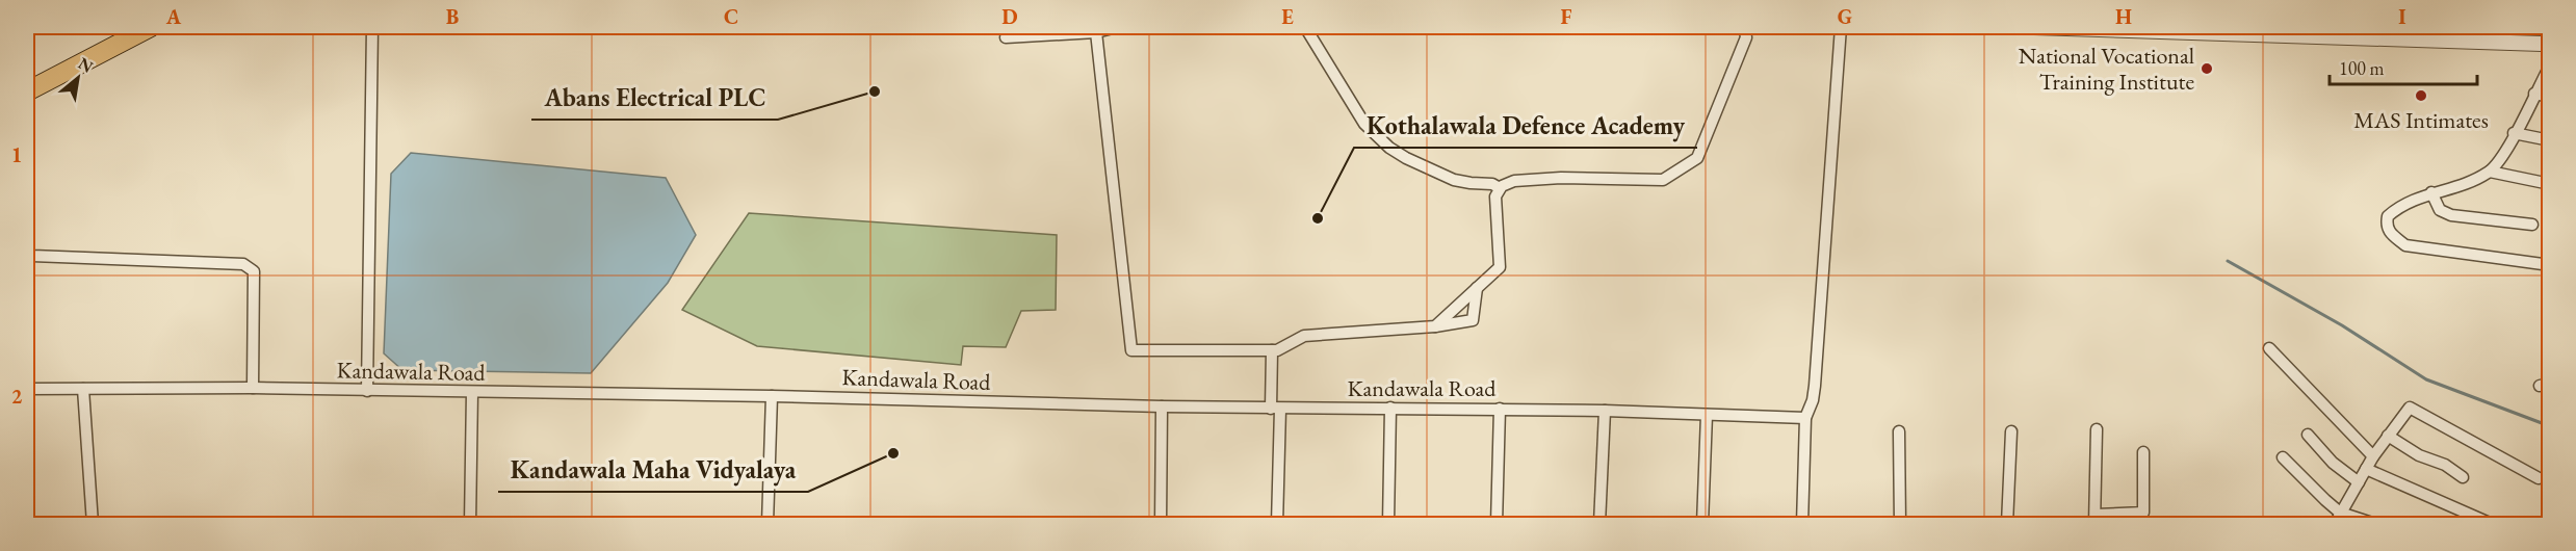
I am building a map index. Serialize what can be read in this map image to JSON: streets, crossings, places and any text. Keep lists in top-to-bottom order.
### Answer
{
  "streets": {
    "street": ["Kandawala Road"]
  },
  "places": [
    "National Vocational Training Institute",
    "Abans Electrical PLC",
    "MAS Intimates",
    "Kothalawala Defence Academy",
    "Kandawala Maha Vidyalaya"
  ],
  "scale_bar": "100 m",
  "north": "top right",
  "grid": {
    "columns": [
      "A",
      "B",
      "C",
      "D",
      "E",
      "F",
      "G",
      "H",
      "I"
    ],
    "rows": ["1", "2"]
  }
}
